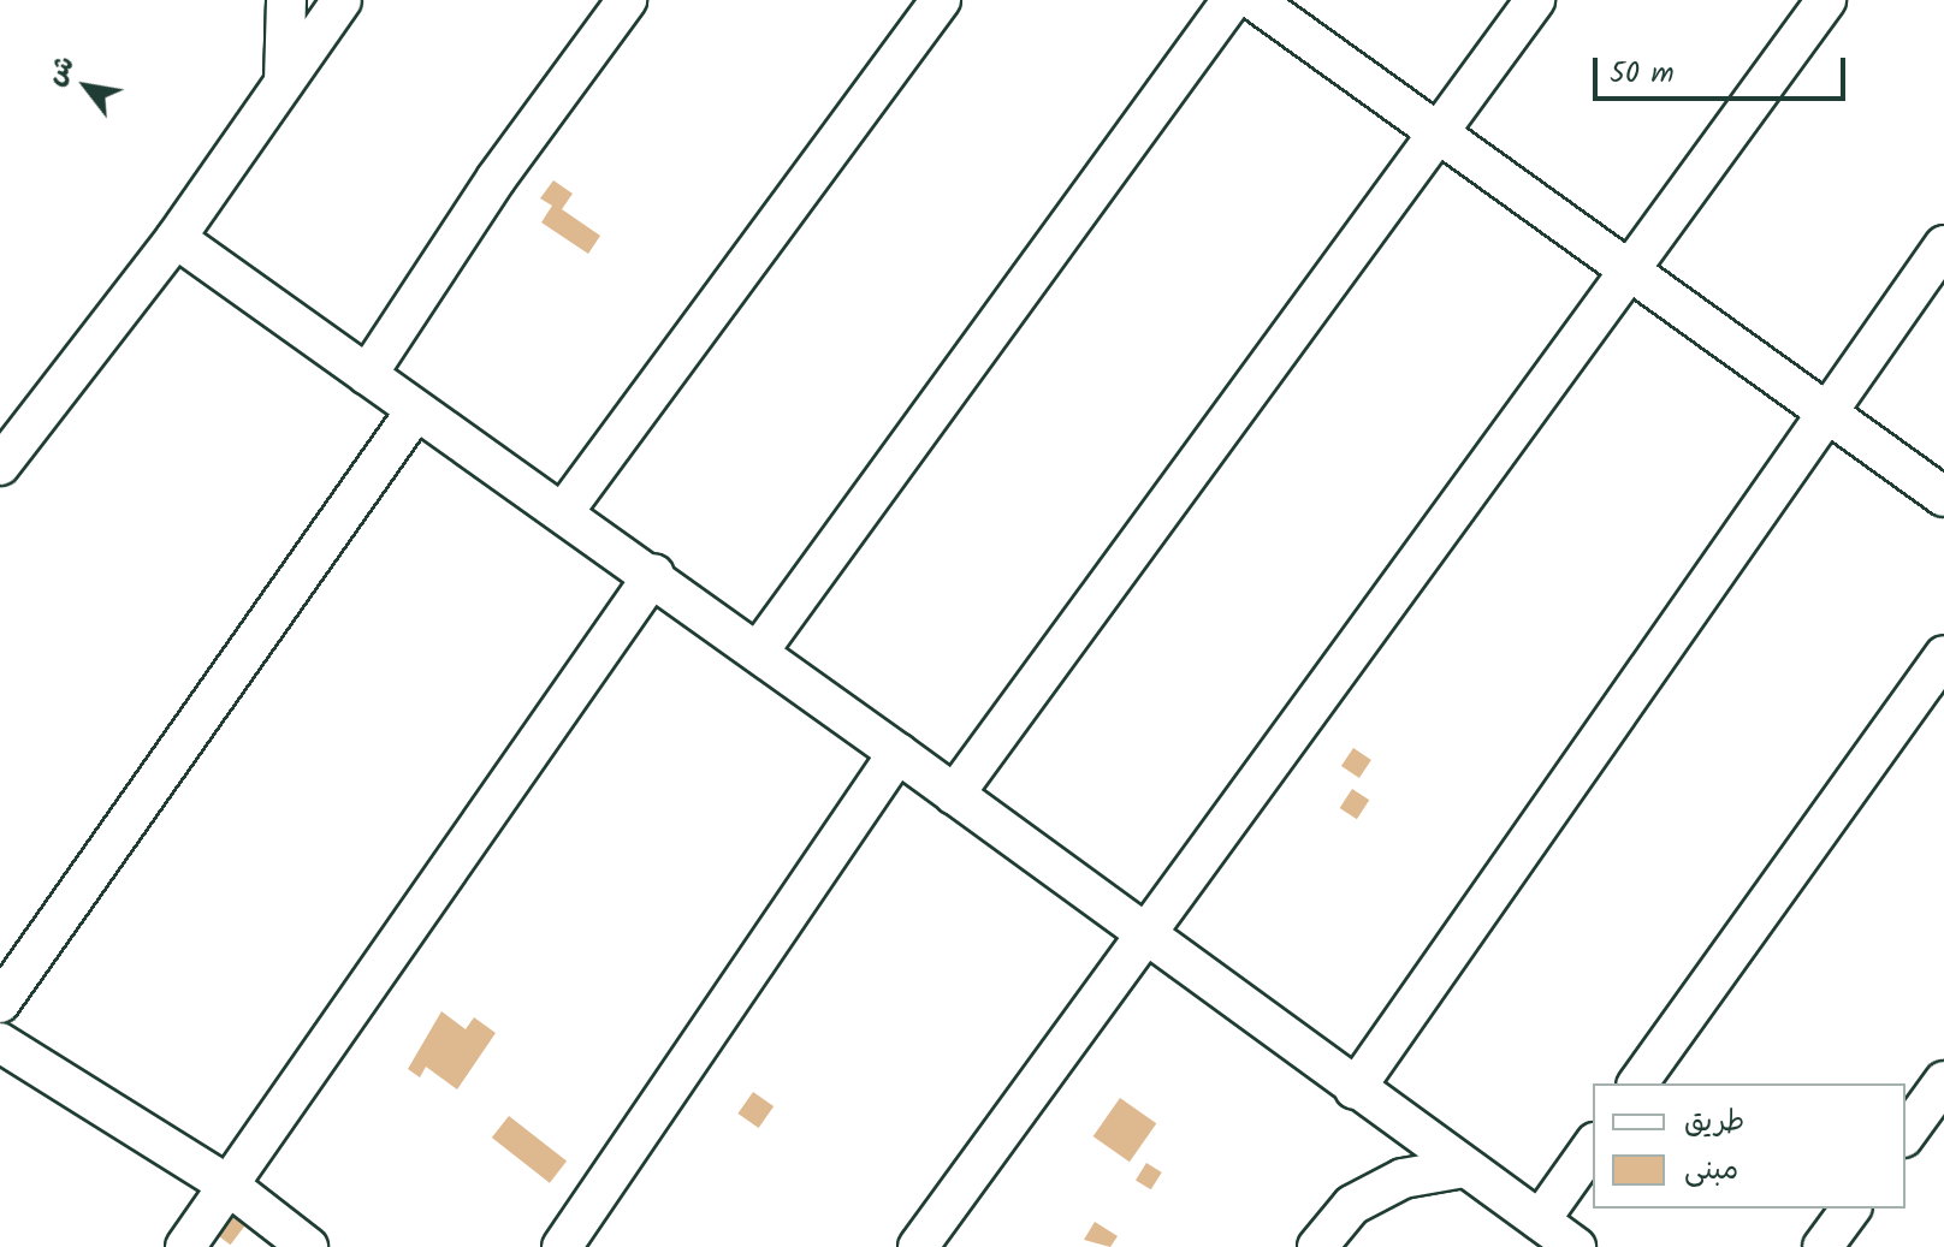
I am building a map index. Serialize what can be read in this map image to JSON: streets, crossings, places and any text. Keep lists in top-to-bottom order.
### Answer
{
  "legend": ["طريق", "مبنى"],
  "scale_bar": "50 m",
  "north": "top left"
}
